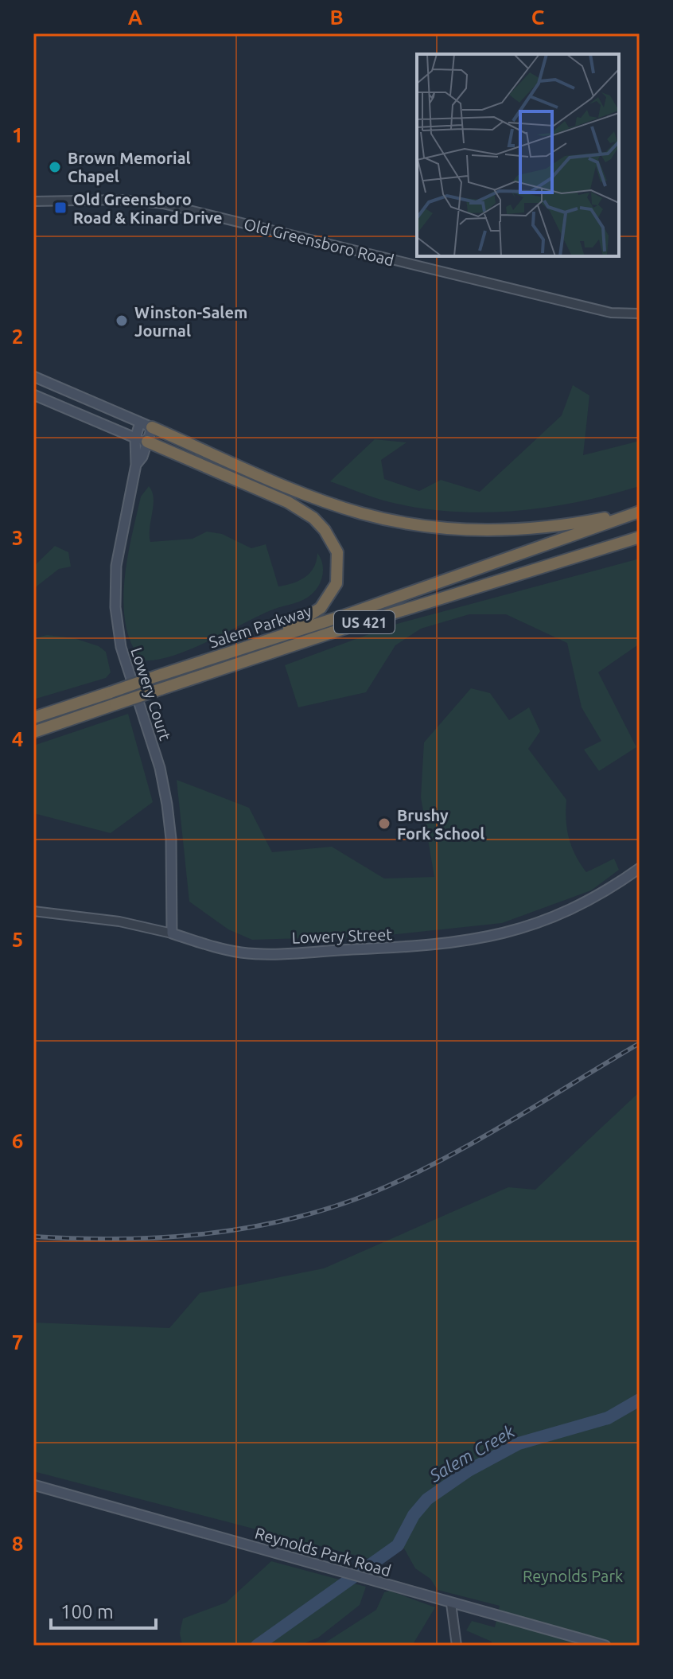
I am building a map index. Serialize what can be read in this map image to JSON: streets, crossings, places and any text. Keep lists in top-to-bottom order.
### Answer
{
  "streets": {
    "highway": ["US 421", "Salem Parkway"],
    "main road": ["Lowery Court", "Lowery Street", "Reynolds Park Road"],
    "street": ["Old Greensboro Road"]
  },
  "crossings": [
    ["Lowery Court", "Lowery Street"]
  ],
  "water": ["Salem Creek"],
  "parks": ["Reynolds Park"],
  "places": {
    "other": ["Brown Memorial Chapel", "Winston-Salem Journal", "Brushy Fork School"],
    "transit": ["Old Greensboro Road & Kinard Drive"]
  },
  "scale_bar": "100 m",
  "grid": {
    "columns": ["A", "B", "C"],
    "rows": [
      "1",
      "2",
      "3",
      "4",
      "5",
      "6",
      "7",
      "8"
    ]
  }
}
